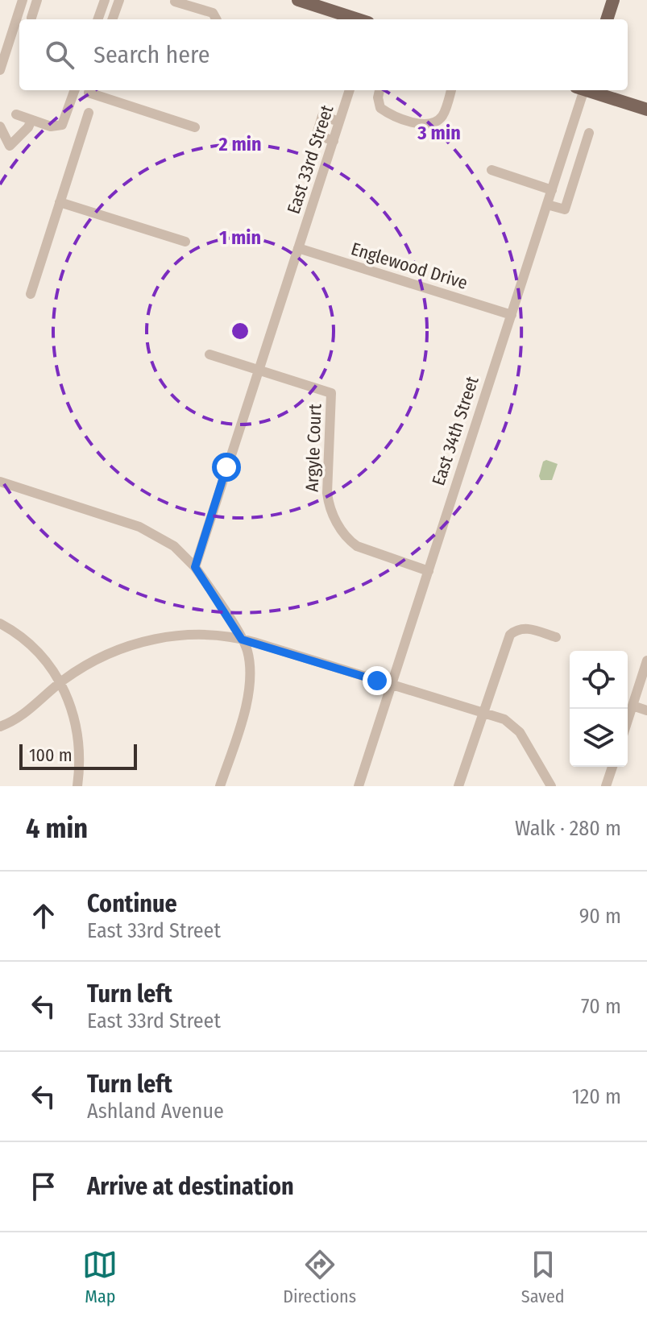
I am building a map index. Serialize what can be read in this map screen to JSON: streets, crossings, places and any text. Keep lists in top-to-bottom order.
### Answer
{
  "streets": {
    "street": [
      "East 33rd Street",
      "Englewood Drive",
      "East 34th Street",
      "Argyle Court"
    ]
  },
  "crossings": [
    ["East 33rd Street", "Englewood Drive"],
    ["East 33rd Street", "Argyle Court"],
    ["Englewood Drive", "East 34th Street"],
    ["East 34th Street", "Argyle Court"]
  ],
  "scale_bar": "100 m",
  "page": {
    "search": "Search here",
    "scale": "100 m",
    "heading": ["4 min", "Walk · 280 m"],
    "list": [
      ["Continue", "East 33rd Street", "90 m"],
      ["Turn left", "East 33rd Street", "70 m"],
      ["Turn left", "Ashland Avenue", "120 m"],
      "Arrive at destination"
    ],
    "nav": ["Map", "Directions", "Saved"]
  },
  "rings": ["3 min", "2 min", "1 min"]
}
